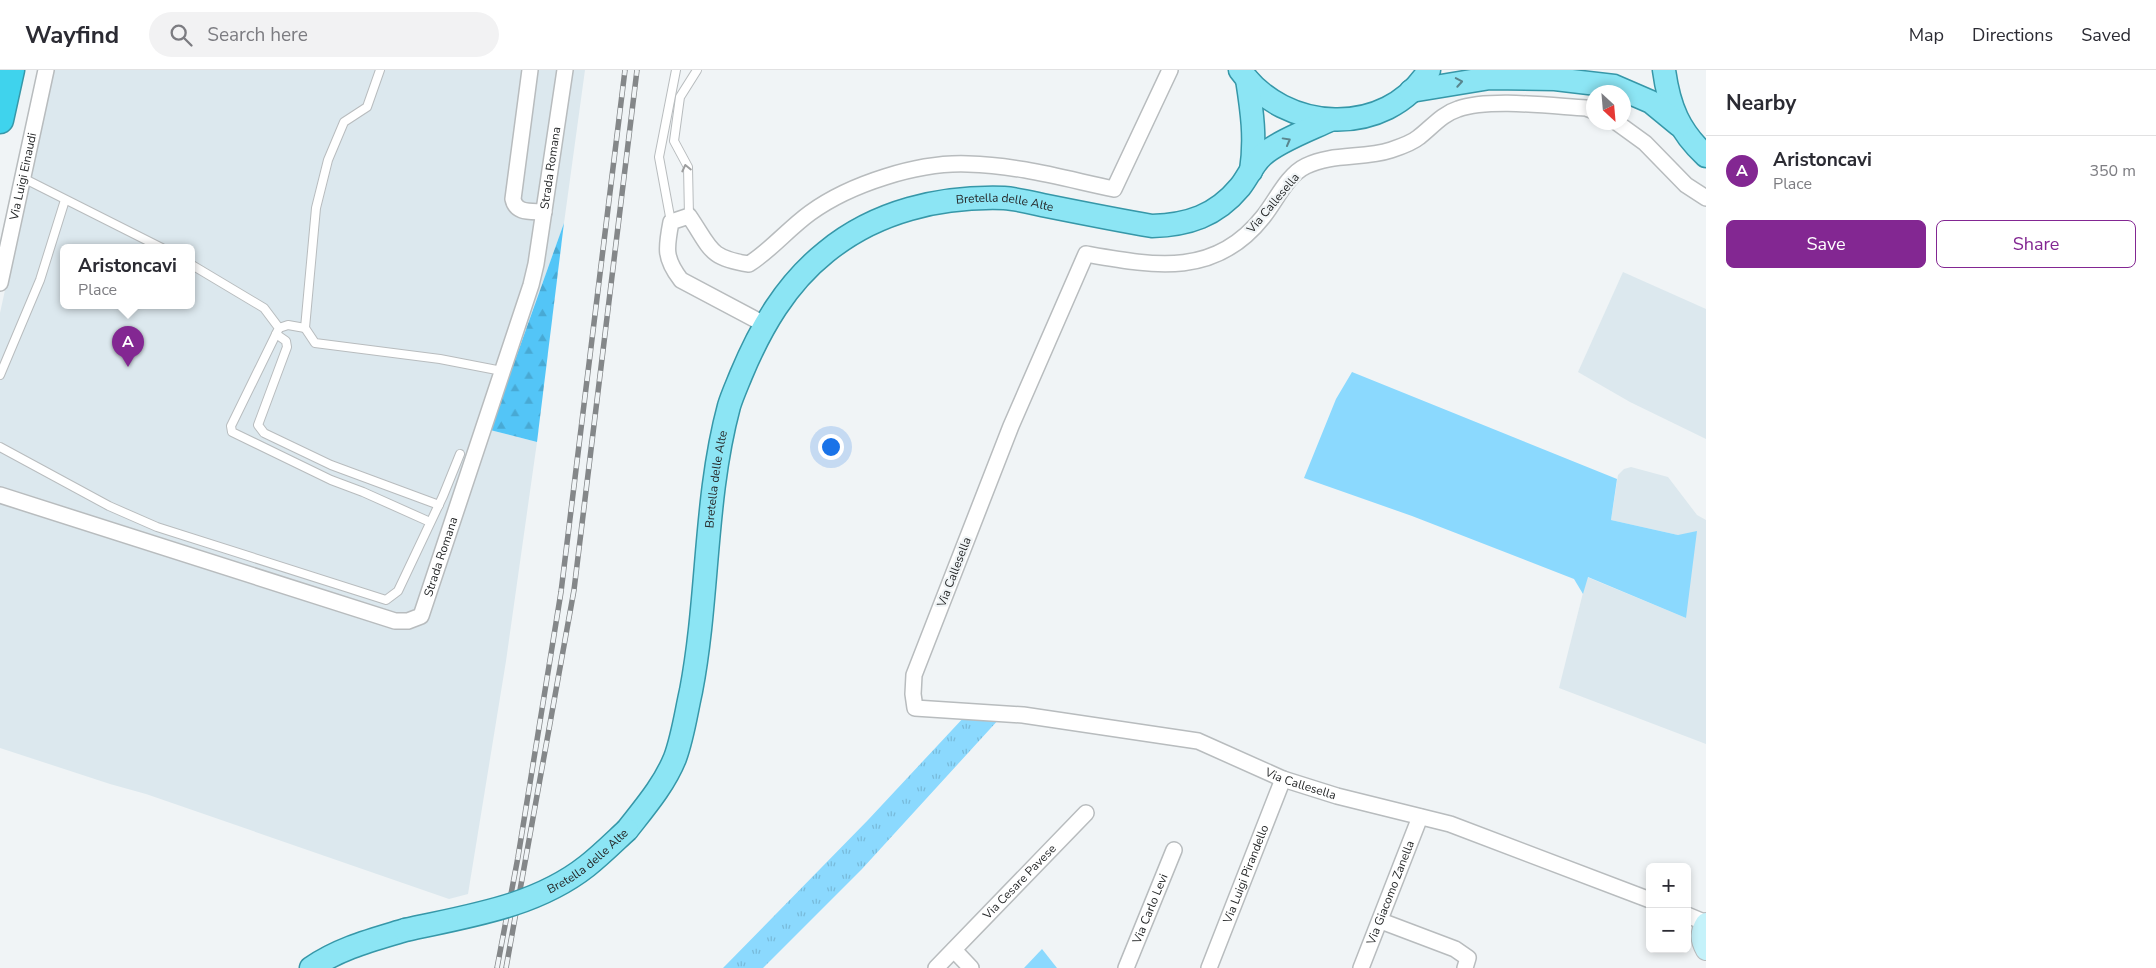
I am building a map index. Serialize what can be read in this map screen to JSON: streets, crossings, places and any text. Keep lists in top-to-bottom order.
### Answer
{
  "streets": {
    "main road": ["Bretella delle Alte"],
    "street": [
      "Strada Romana",
      "Via Luigi Einaudi",
      "Via Callesella",
      "Via Luigi Pirandello",
      "Via Cesare Pavese",
      "Via Giacomo Zanella",
      "Via Carlo Levi"
    ]
  },
  "crossings": [
    ["Via Callesella", "Via Luigi Pirandello"],
    ["Via Callesella", "Via Giacomo Zanella"]
  ],
  "north": "bottom right",
  "page": {
    "header": "Wayfind",
    "search": "Search here",
    "nav": ["Map", "Directions", "Saved"],
    "heading": "Nearby",
    "list": [
      {
        "mark": "A",
        "name": "Aristoncavi",
        "note": "Place",
        "value": "350 m"
      }
    ],
    "buttons": ["Save", "Share"],
    "popup": ["Aristoncavi", "Place"],
    "pins": "A",
    "map_buttons": ["+", "−"]
  }
}
